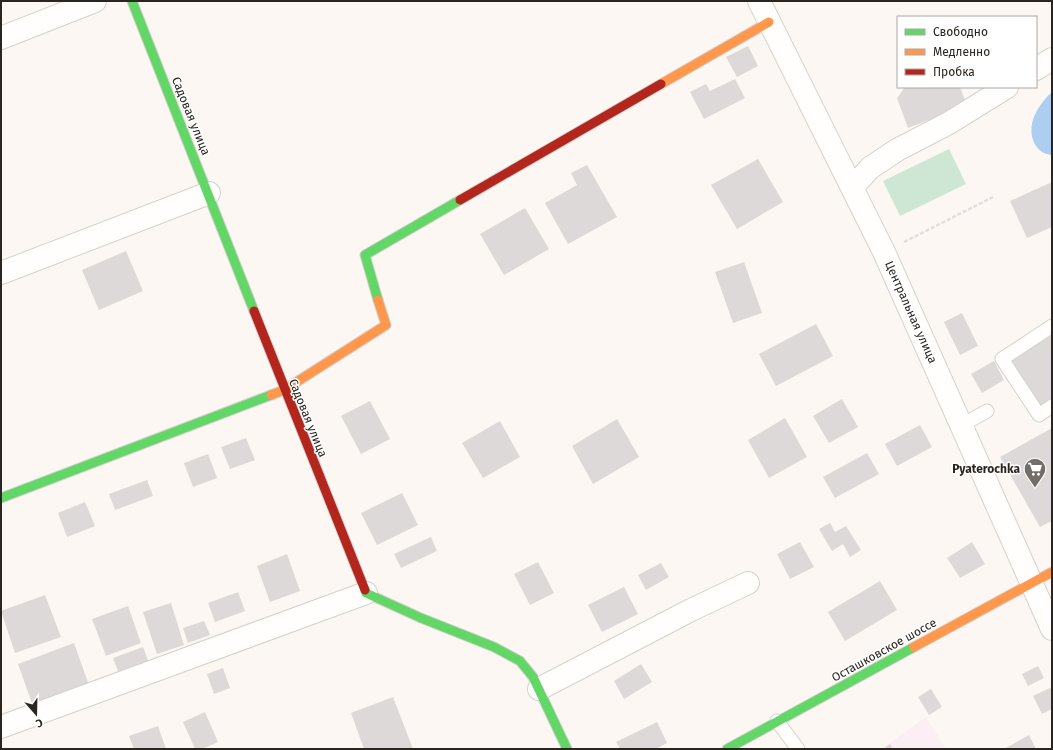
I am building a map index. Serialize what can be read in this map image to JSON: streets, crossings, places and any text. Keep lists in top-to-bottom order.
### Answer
{
  "streets": {
    "street": ["Садовая улица", "Центральная улица", "Осташковское шоссе"]
  },
  "crossings": [
    ["Центральная улица", "Осташковское шоссе"]
  ],
  "places": {
    "supermarket": ["Pyaterochka"]
  },
  "legend": ["Свободно", "Медленно", "Пробка"],
  "north": "bottom"
}
